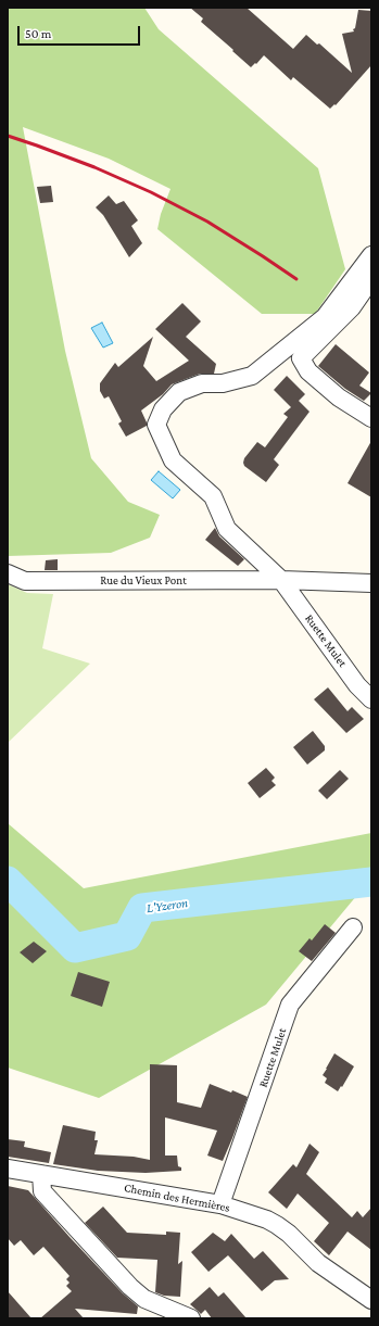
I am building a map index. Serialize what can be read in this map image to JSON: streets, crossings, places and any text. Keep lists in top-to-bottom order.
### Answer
{
  "streets": {
    "street": ["Rue du Vieux Pont", "Ruette Mulet", "Chemin des Hermières"]
  },
  "crossings": [
    ["Rue du Vieux Pont", "Ruette Mulet"],
    ["Ruette Mulet", "Chemin des Hermières"]
  ],
  "water": ["L'Yzeron"],
  "scale_bar": "50 m"
}
